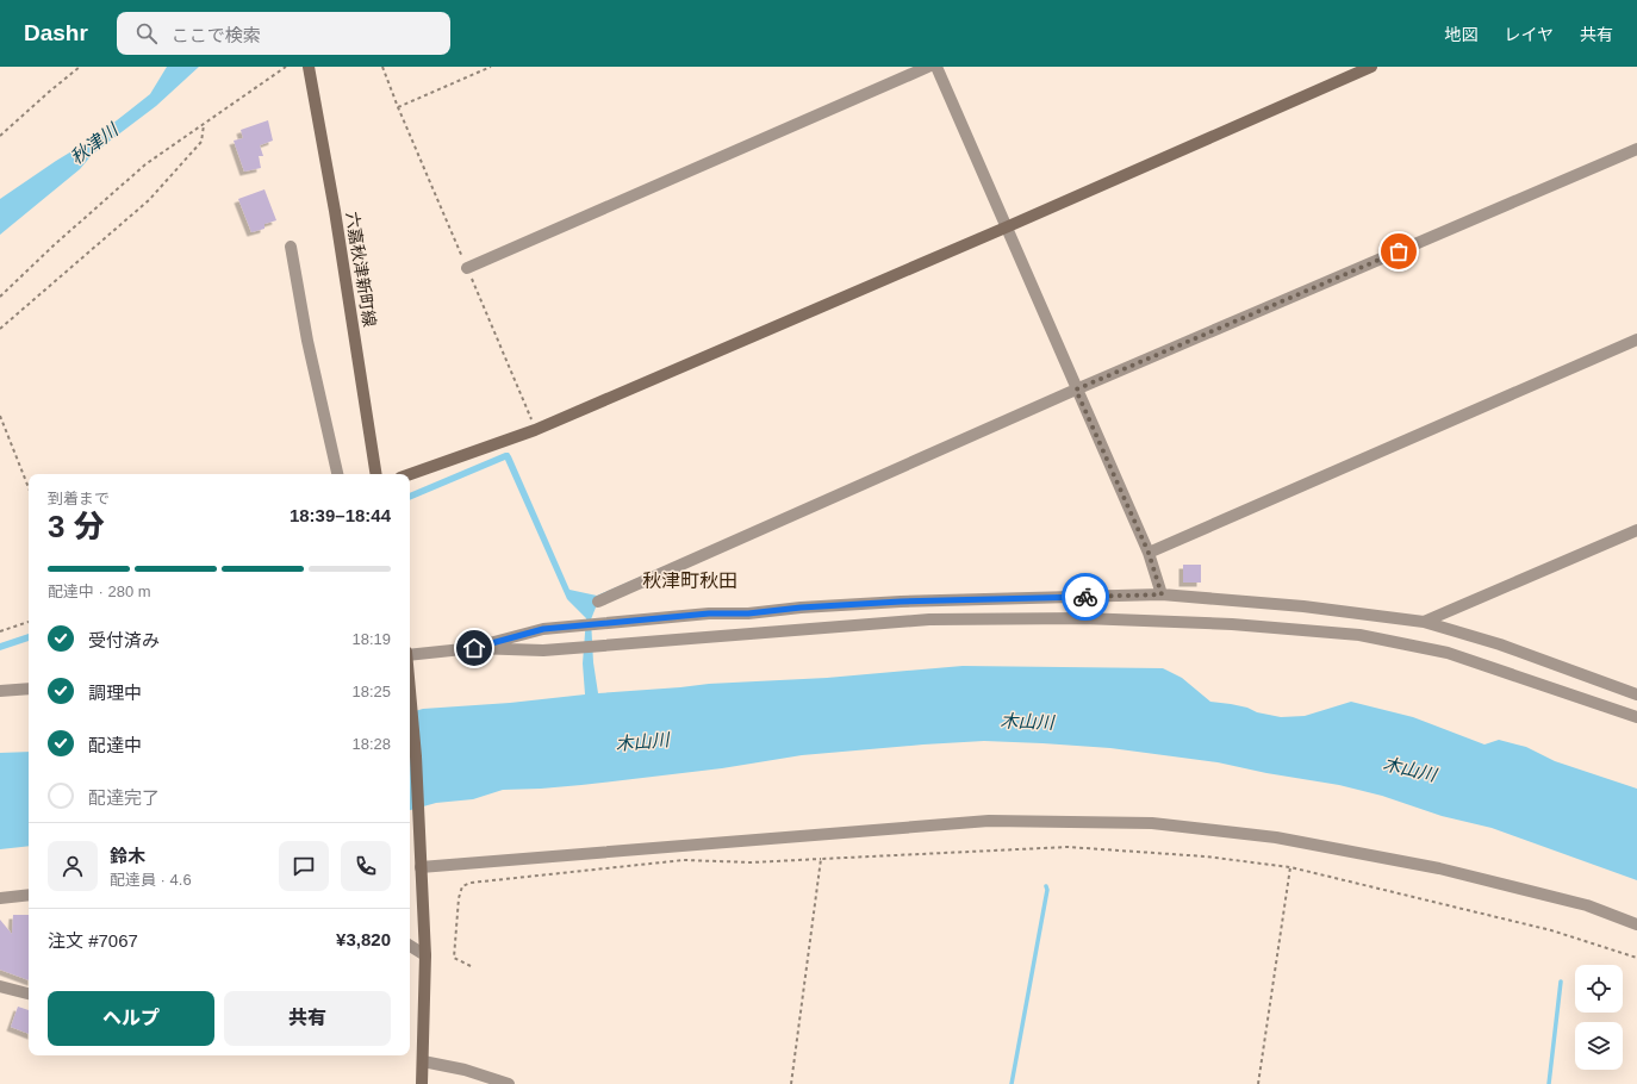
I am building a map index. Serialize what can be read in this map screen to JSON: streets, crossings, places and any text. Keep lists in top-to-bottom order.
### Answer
{
  "streets": {
    "street": ["六嘉秋津新町線"]
  },
  "districts": ["秋津町秋田"],
  "water": ["秋津川", "木山川"],
  "page": {
    "header": "Dashr",
    "search": "ここで検索",
    "nav": ["地図", "レイヤ", "共有"],
    "heading": ["3 分", "到着まで", "18:39–18:44"],
    "panel": [
      "鈴木",
      "配達員 · 4.6",
      "注文 #7067",
      "¥3,820"
    ],
    "bar": "配達中 · 280 m",
    "list": [
      ["受付済み", "18:19"],
      ["調理中", "18:25"],
      ["配達中", "18:28"],
      "配達完了"
    ],
    "buttons": ["ヘルプ", "共有"]
  }
}
